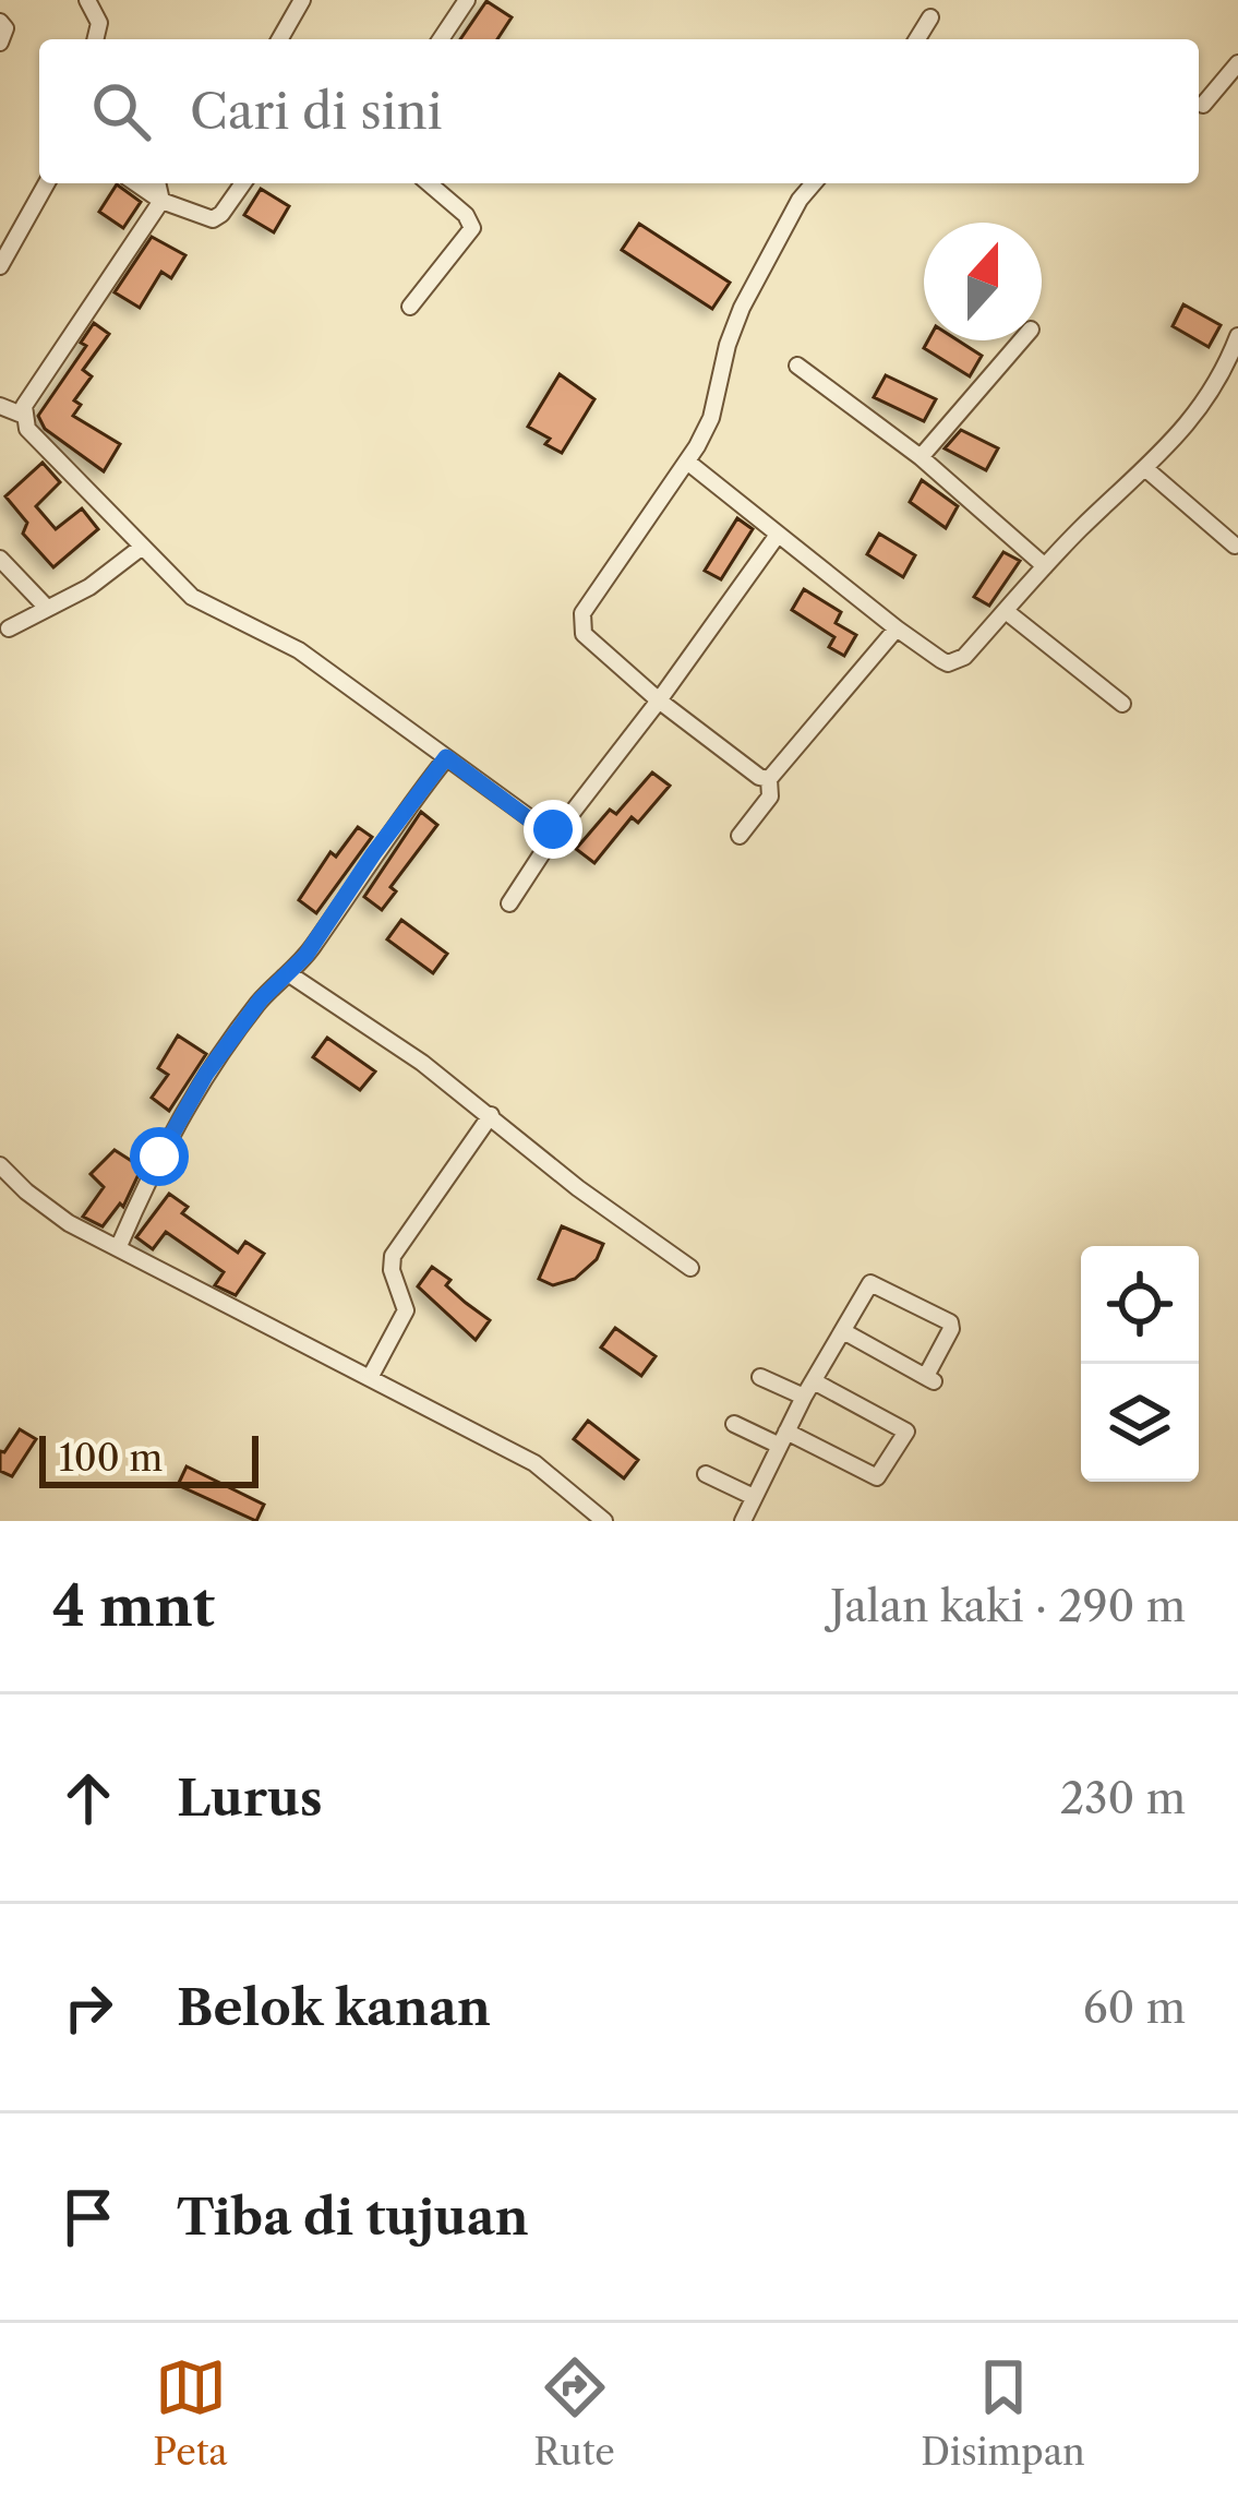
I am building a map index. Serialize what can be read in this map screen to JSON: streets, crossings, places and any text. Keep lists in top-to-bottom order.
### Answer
{
  "scale_bar": "100 m",
  "north": "top",
  "page": {
    "search": "Cari di sini",
    "scale": "100 m",
    "heading": ["4 mnt", "Jalan kaki · 290 m"],
    "list": [
      ["Lurus", "230 m"],
      ["Belok kanan", "60 m"],
      "Tiba di tujuan"
    ],
    "nav": ["Peta", "Rute", "Disimpan"]
  }
}
